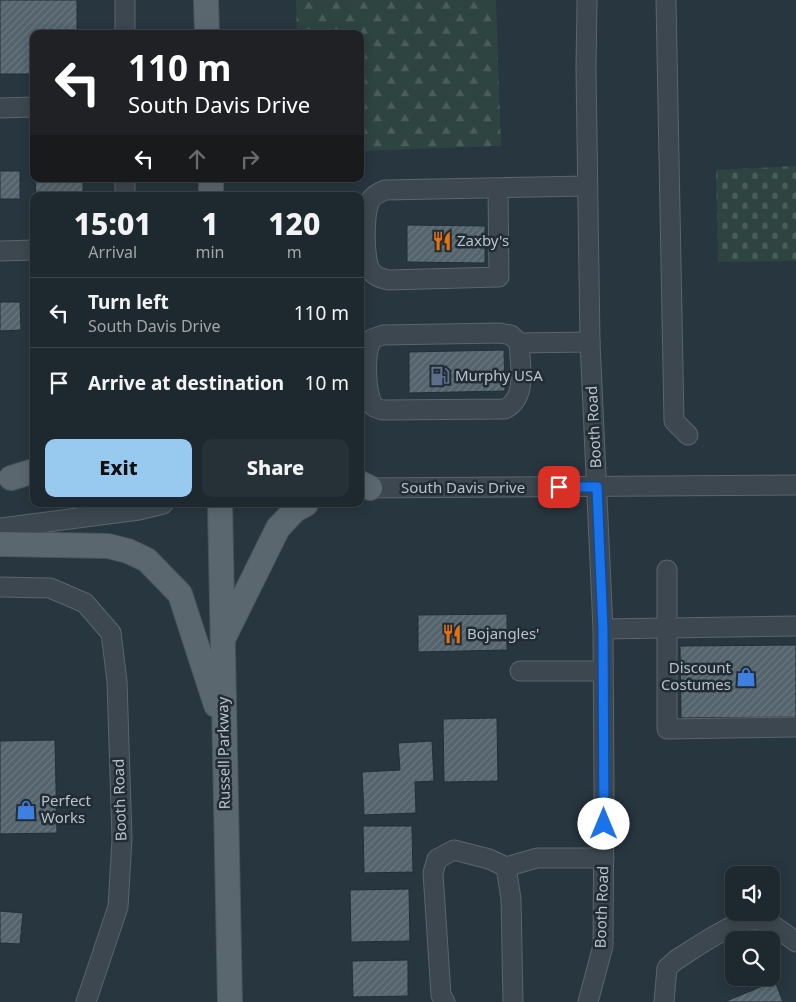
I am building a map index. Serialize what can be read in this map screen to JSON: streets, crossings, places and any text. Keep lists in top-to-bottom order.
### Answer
{
  "streets": {
    "main road": ["Russell Parkway"],
    "street": ["Booth Road", "South Davis Drive"]
  },
  "crossings": [
    ["Booth Road", "South Davis Drive"]
  ],
  "places": {
    "restaurant": ["Zaxby's", "Bojangles'"],
    "fuel station": ["Murphy USA"],
    "shop": ["Discount Costumes", "Perfect Works"]
  },
  "page": {
    "turn": ["110 m", "South Davis Drive"],
    "eta": [
      "15:01",
      "Arrival",
      "1",
      "min",
      "120",
      "m"
    ],
    "list": [
      {
        "name": "Turn left",
        "note": "South Davis Drive",
        "value": "110 m"
      },
      {
        "name": "Arrive at destination",
        "value": "10 m"
      }
    ],
    "buttons": ["Exit", "Share"]
  }
}
